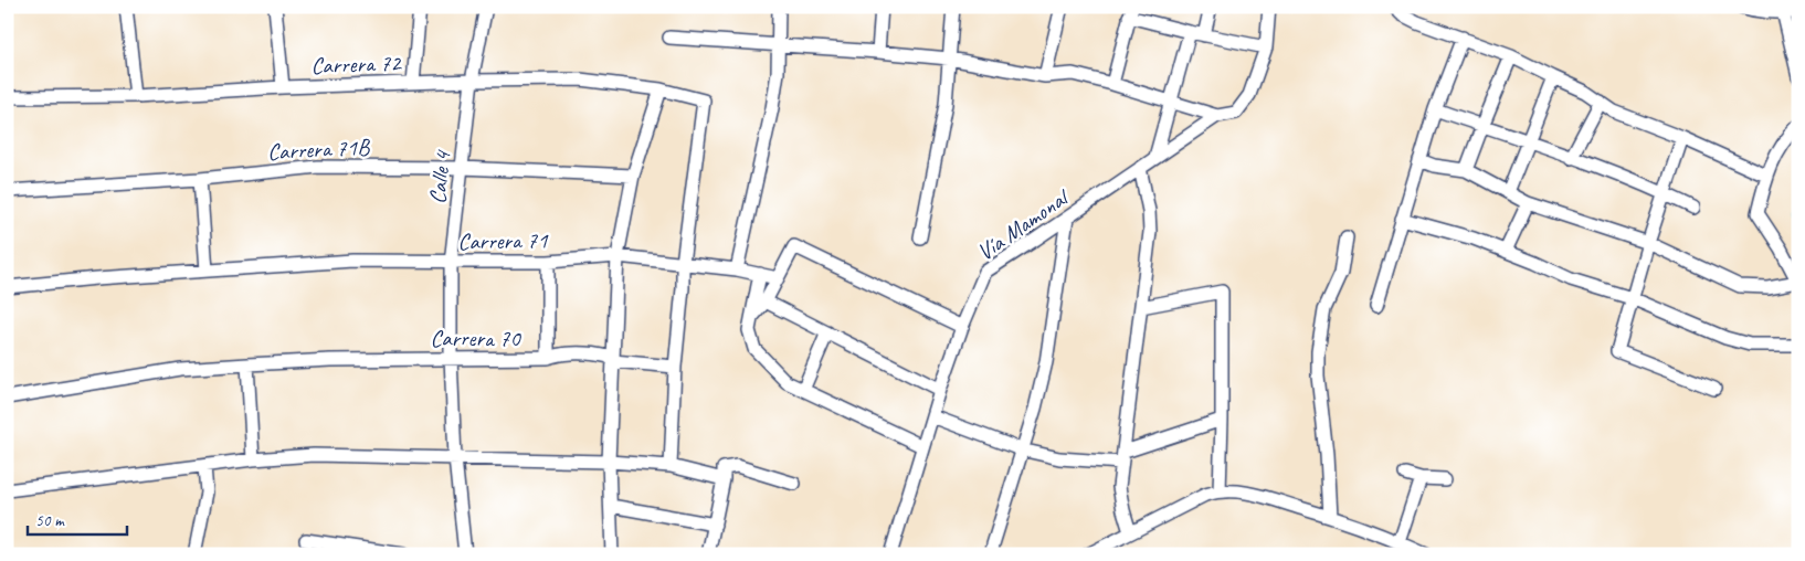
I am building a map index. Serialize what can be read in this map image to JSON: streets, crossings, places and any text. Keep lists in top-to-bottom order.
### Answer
{
  "streets": {
    "street": [
      "Carrera 72",
      "Carrera 71B",
      "Calle 4",
      "Vía Mamonal",
      "Carrera 71",
      "Carrera 70"
    ]
  },
  "crossings": [
    ["Carrera 72", "Calle 4"],
    ["Carrera 72", "Carrera 71"],
    ["Carrera 71B", "Calle 4"],
    ["Calle 4", "Carrera 71"],
    ["Calle 4", "Carrera 70"]
  ],
  "scale_bar": "50 m"
}
